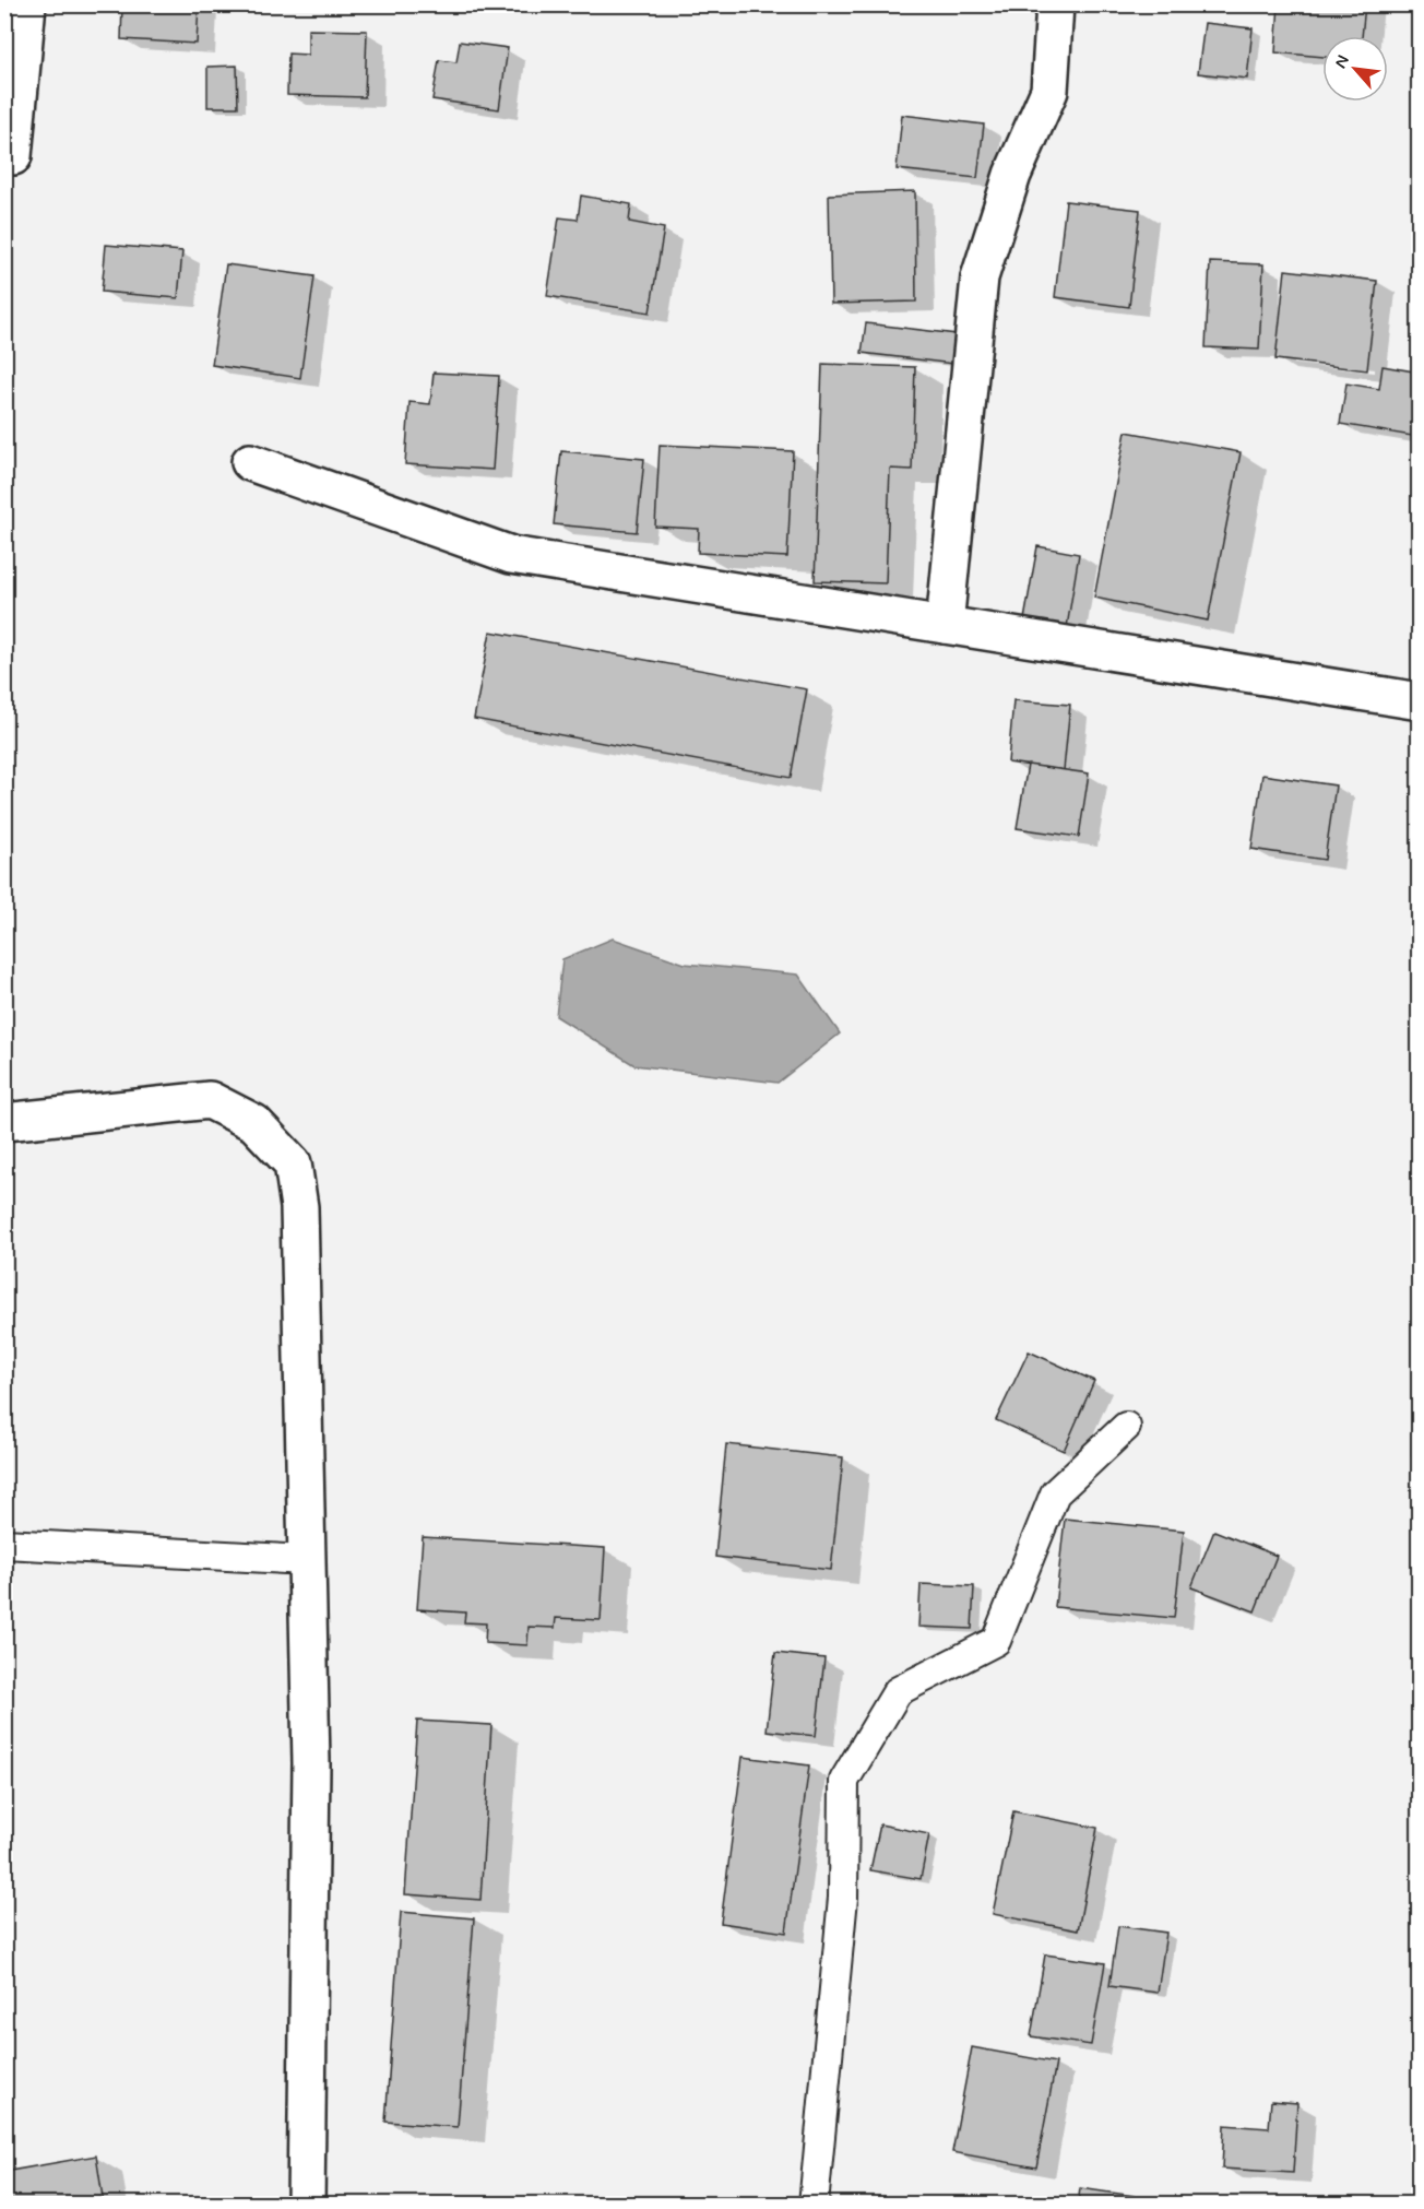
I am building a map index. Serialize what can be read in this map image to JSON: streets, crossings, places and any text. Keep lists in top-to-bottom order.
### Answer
{
  "north": "top left"
}
